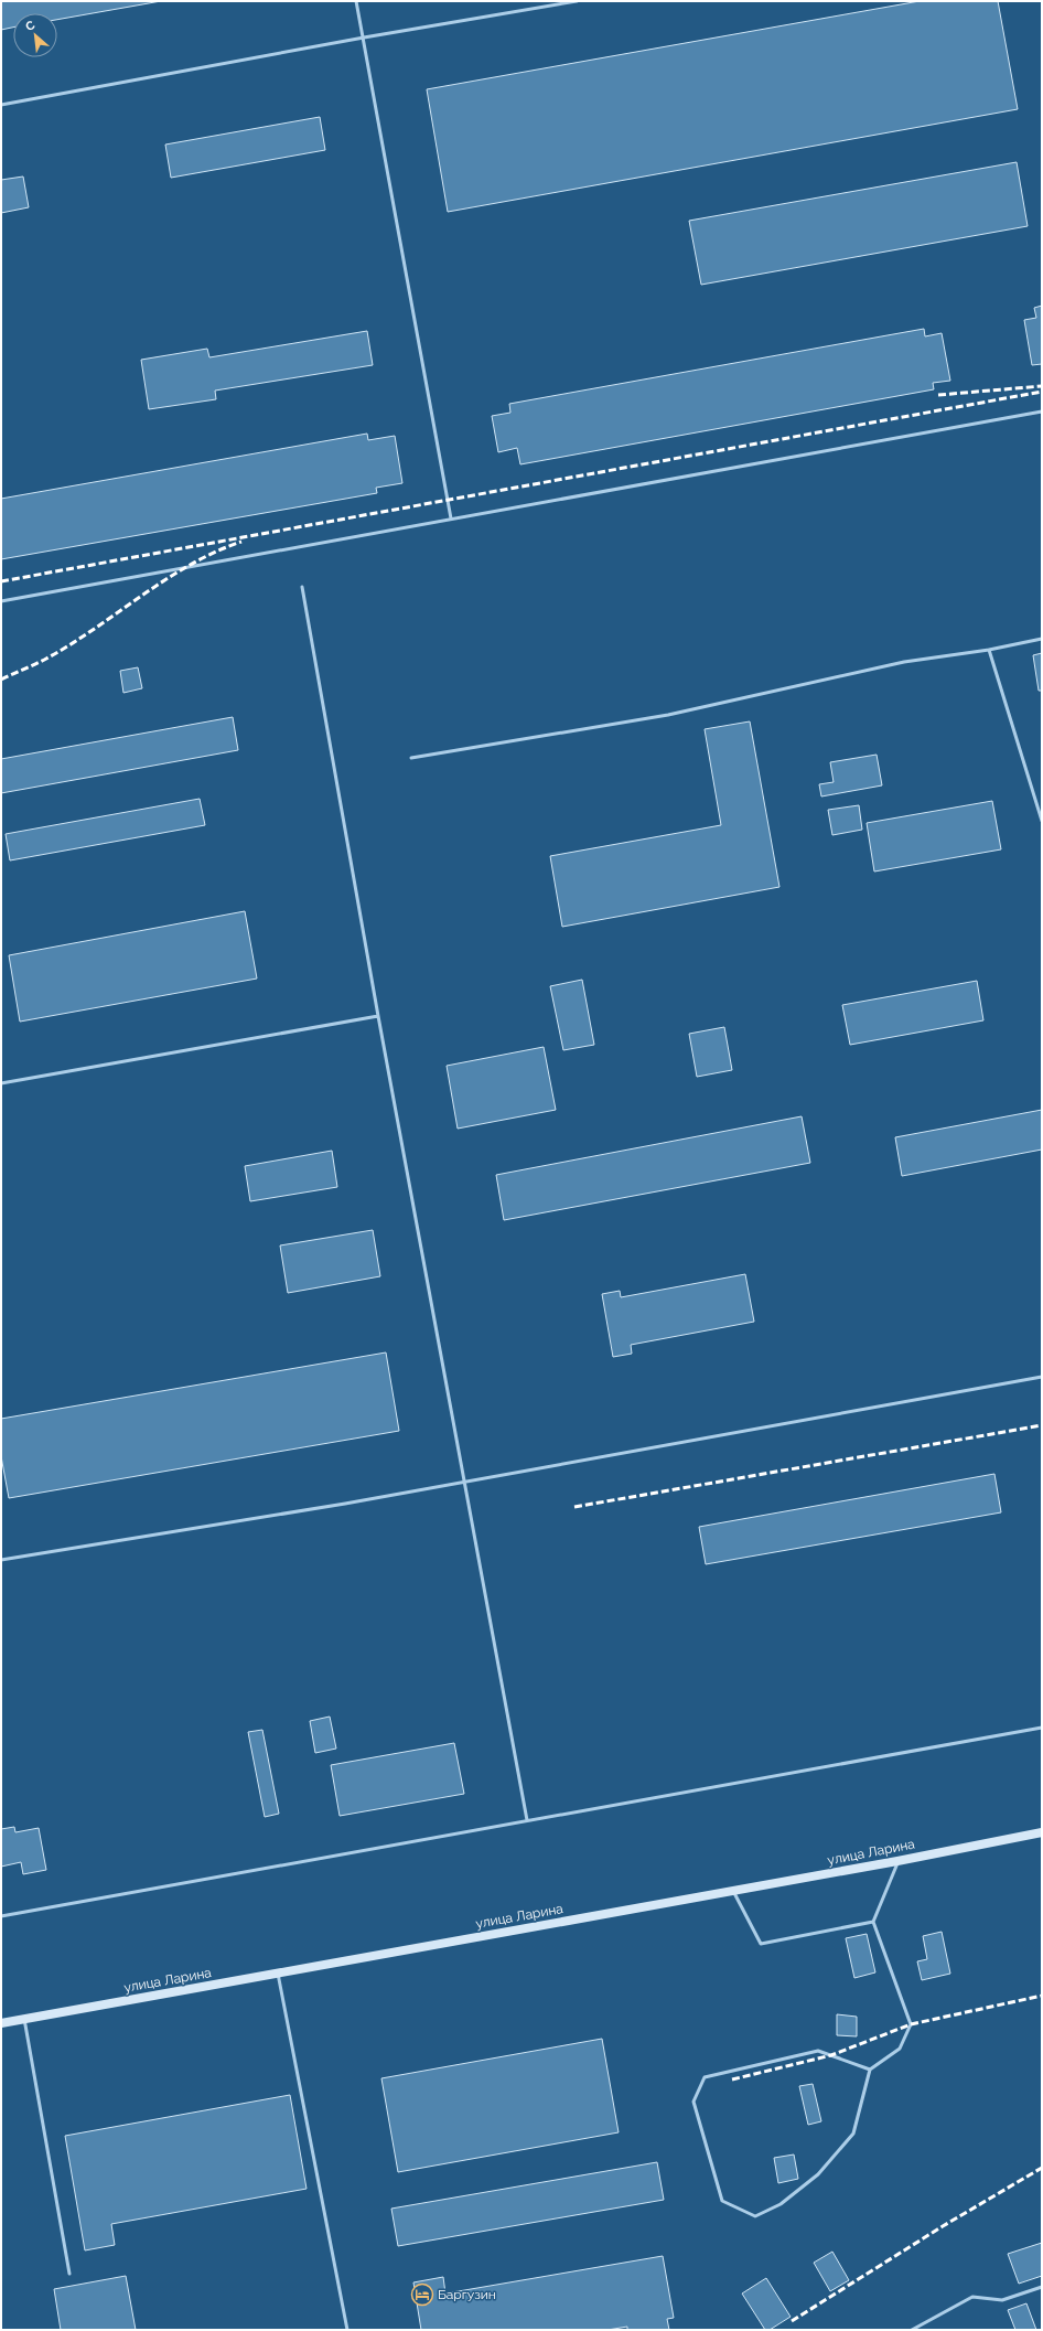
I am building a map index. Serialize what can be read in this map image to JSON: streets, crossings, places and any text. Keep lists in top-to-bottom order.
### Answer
{
  "streets": {
    "street": ["улица Ларина"]
  },
  "places": {
    "hotel": ["Баргузин"]
  },
  "north": "top left"
}
